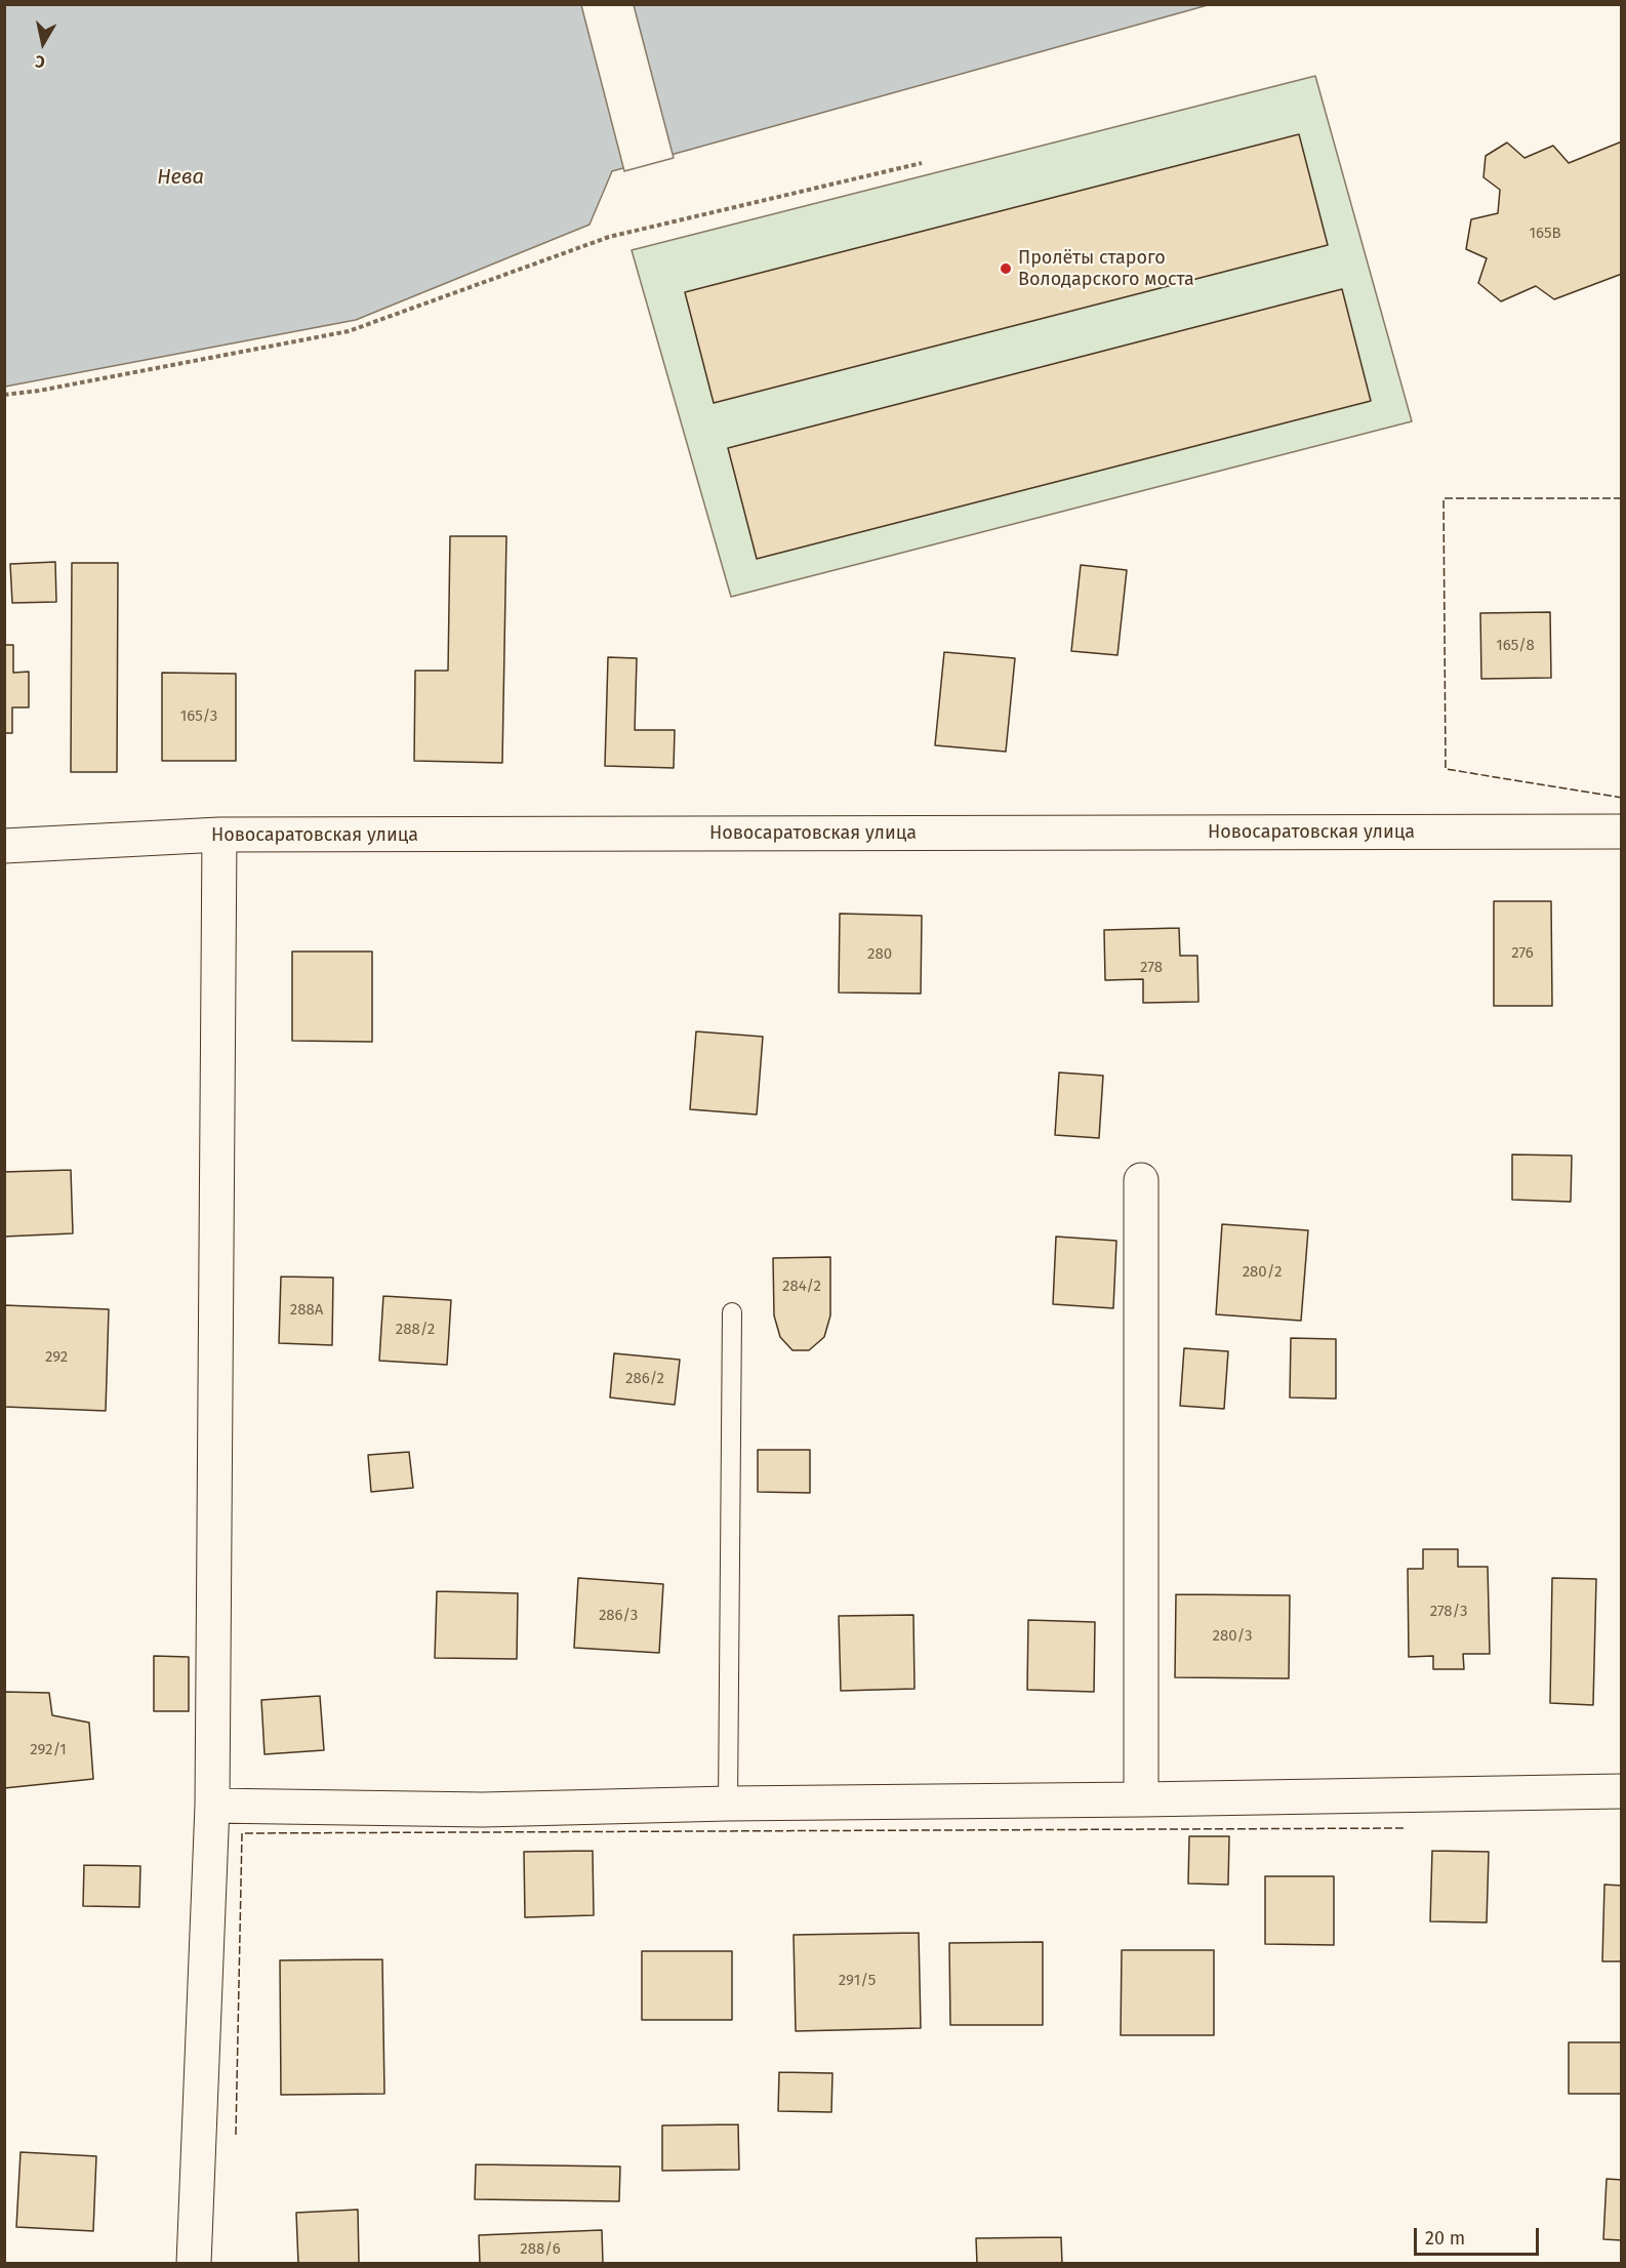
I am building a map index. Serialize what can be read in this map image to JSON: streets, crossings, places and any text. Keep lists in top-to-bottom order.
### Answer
{
  "streets": {
    "street": ["Новосаратовская улица"]
  },
  "water": ["Нева"],
  "places": ["Пролёты старого Володарского моста"],
  "house_numbers": [
    "165В",
    "165/8",
    "165/3",
    "276",
    "280",
    "278",
    "280/2",
    "284/2",
    "288А",
    "288/2",
    "292",
    "286/2",
    "278/3",
    "286/3",
    "280/3",
    "292/1",
    "291/5",
    "288/6"
  ],
  "scale_bar": "20 m",
  "north": "bottom"
}
